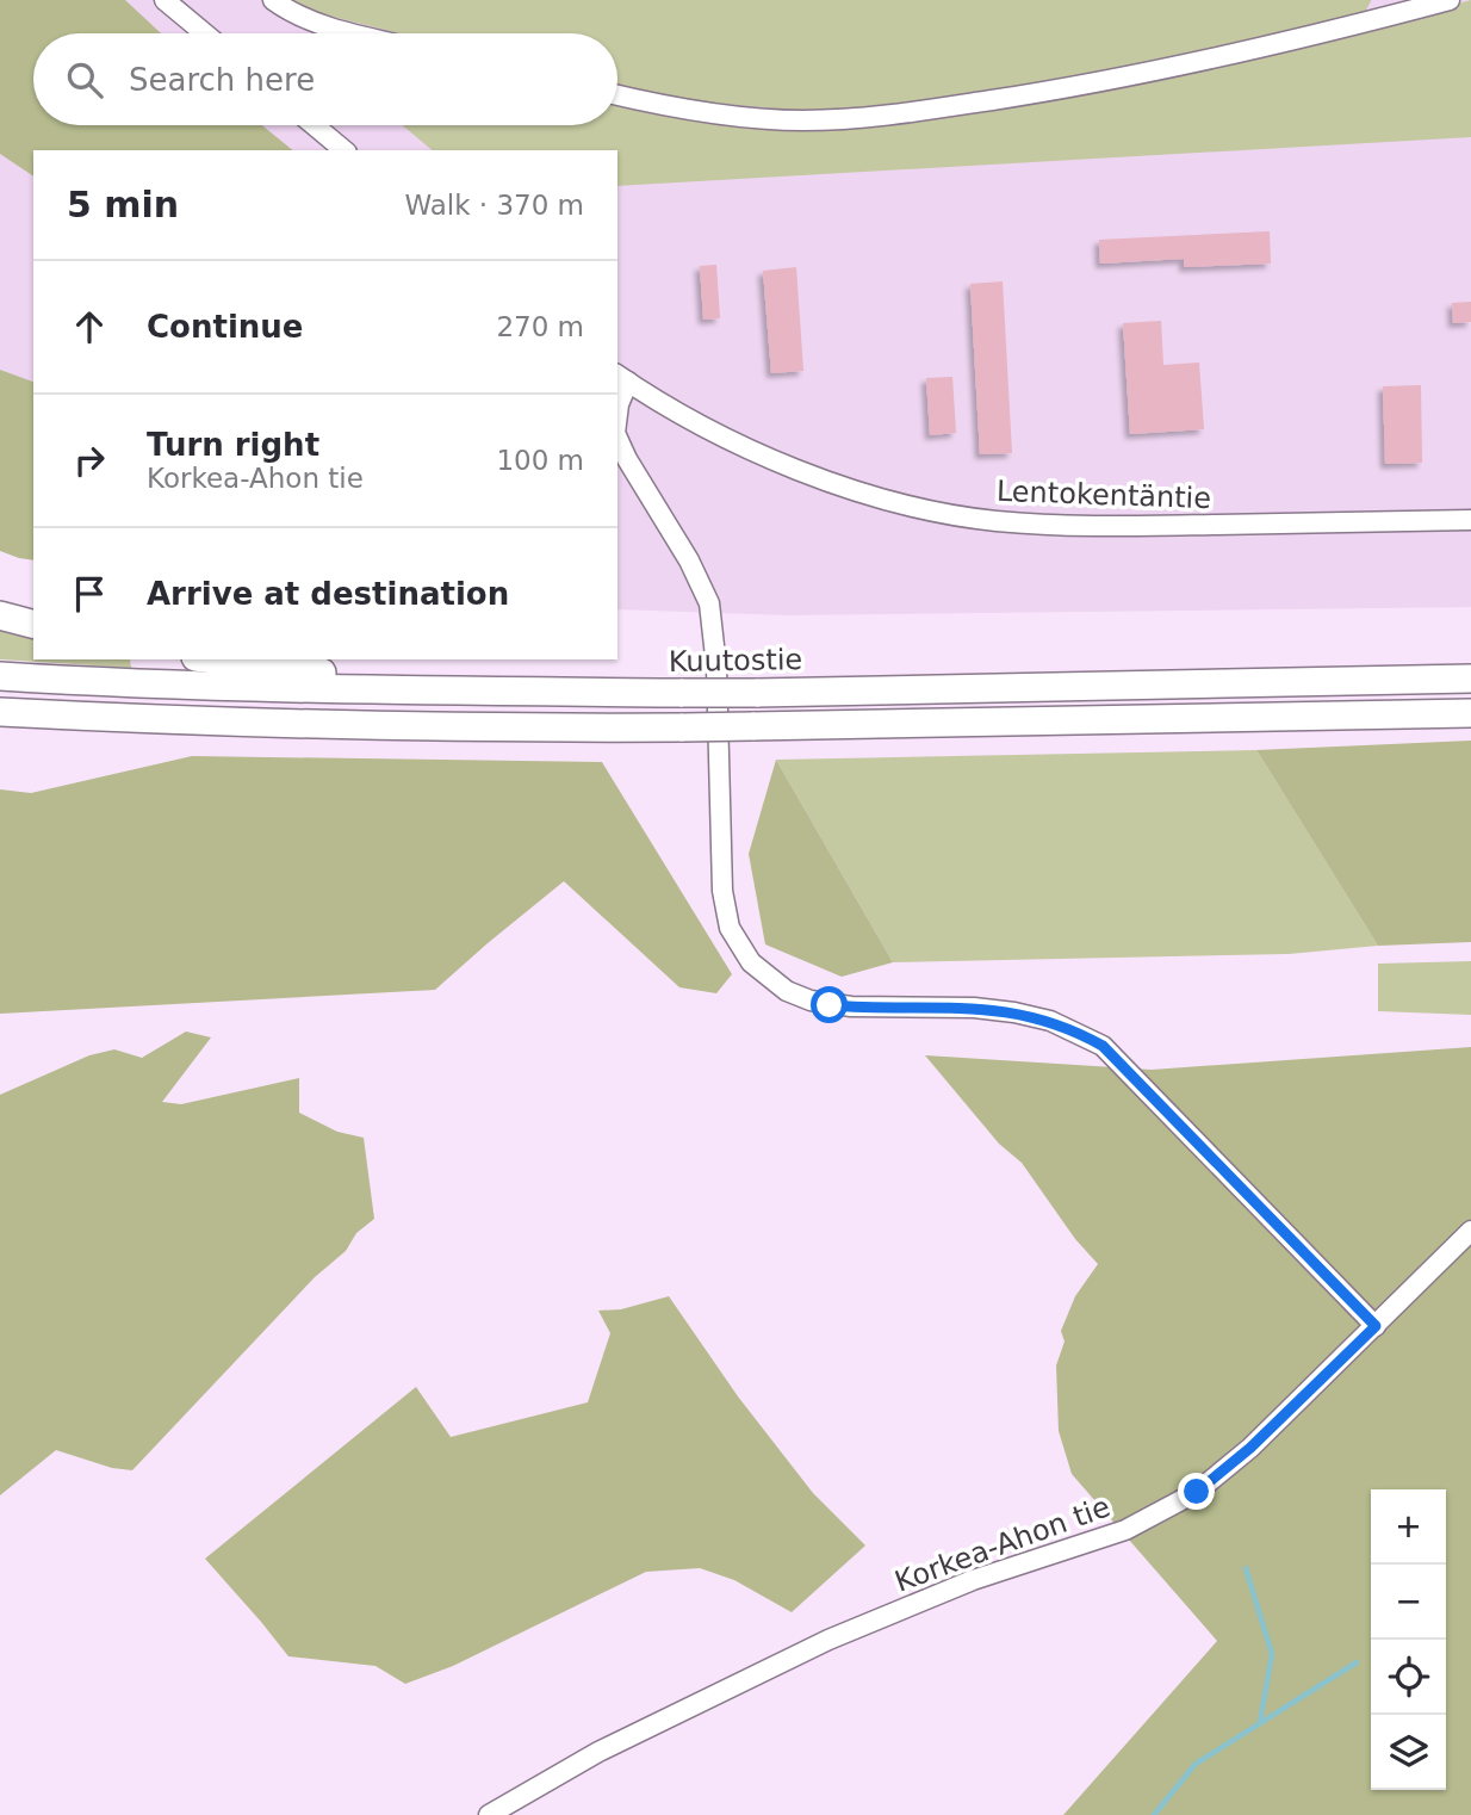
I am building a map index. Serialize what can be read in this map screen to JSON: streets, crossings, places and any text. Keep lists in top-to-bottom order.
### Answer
{
  "streets": {
    "highway": ["Kuutostie"],
    "street": ["Lentokentäntie", "Korkea-Ahon tie"]
  },
  "page": {
    "search": "Search here",
    "heading": ["5 min", "Walk · 370 m"],
    "list": [
      ["Continue", "270 m"],
      ["Turn right", "Korkea-Ahon tie", "100 m"],
      "Arrive at destination"
    ],
    "map_buttons": ["+", "−"]
  }
}
